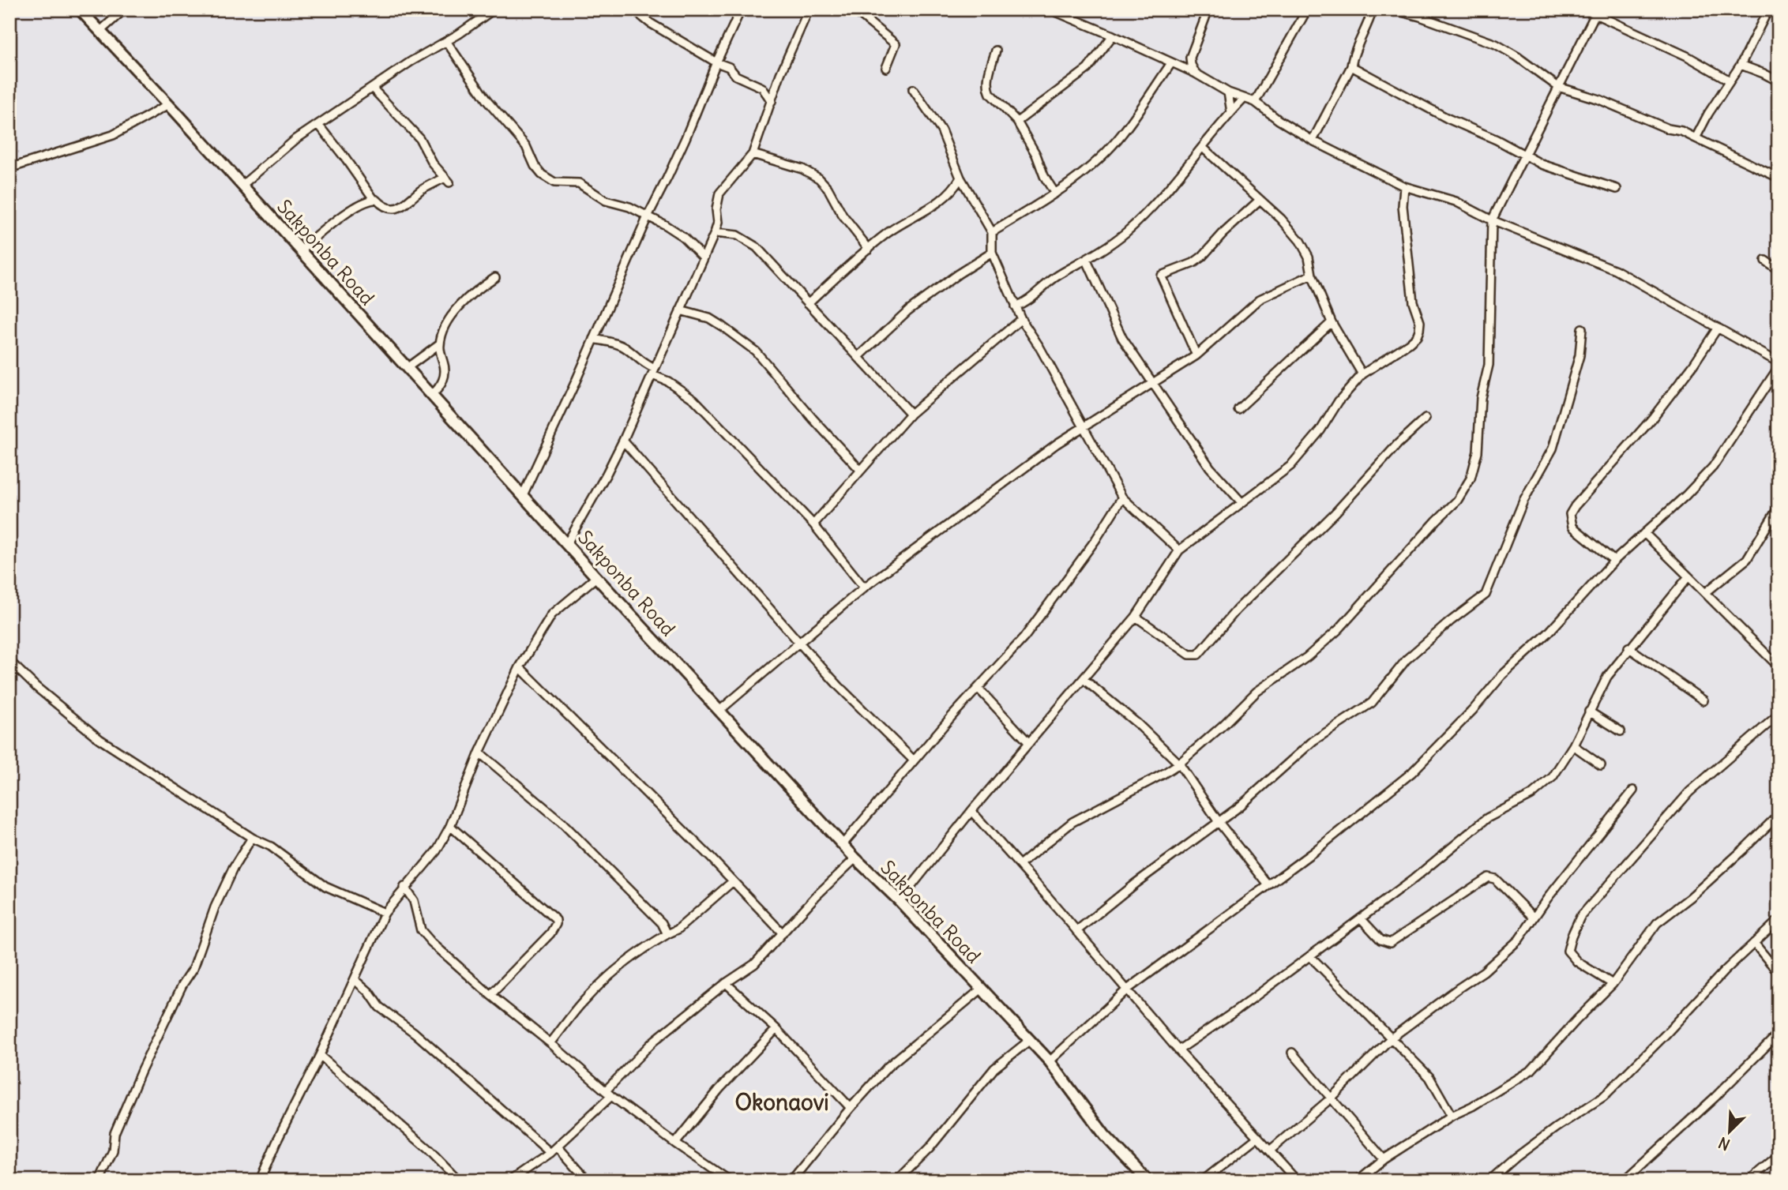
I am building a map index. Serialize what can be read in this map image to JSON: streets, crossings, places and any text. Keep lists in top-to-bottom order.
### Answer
{
  "streets": {
    "main road": ["Sakponba Road"]
  },
  "districts": ["Okonaovi"],
  "north": "bottom left"
}
